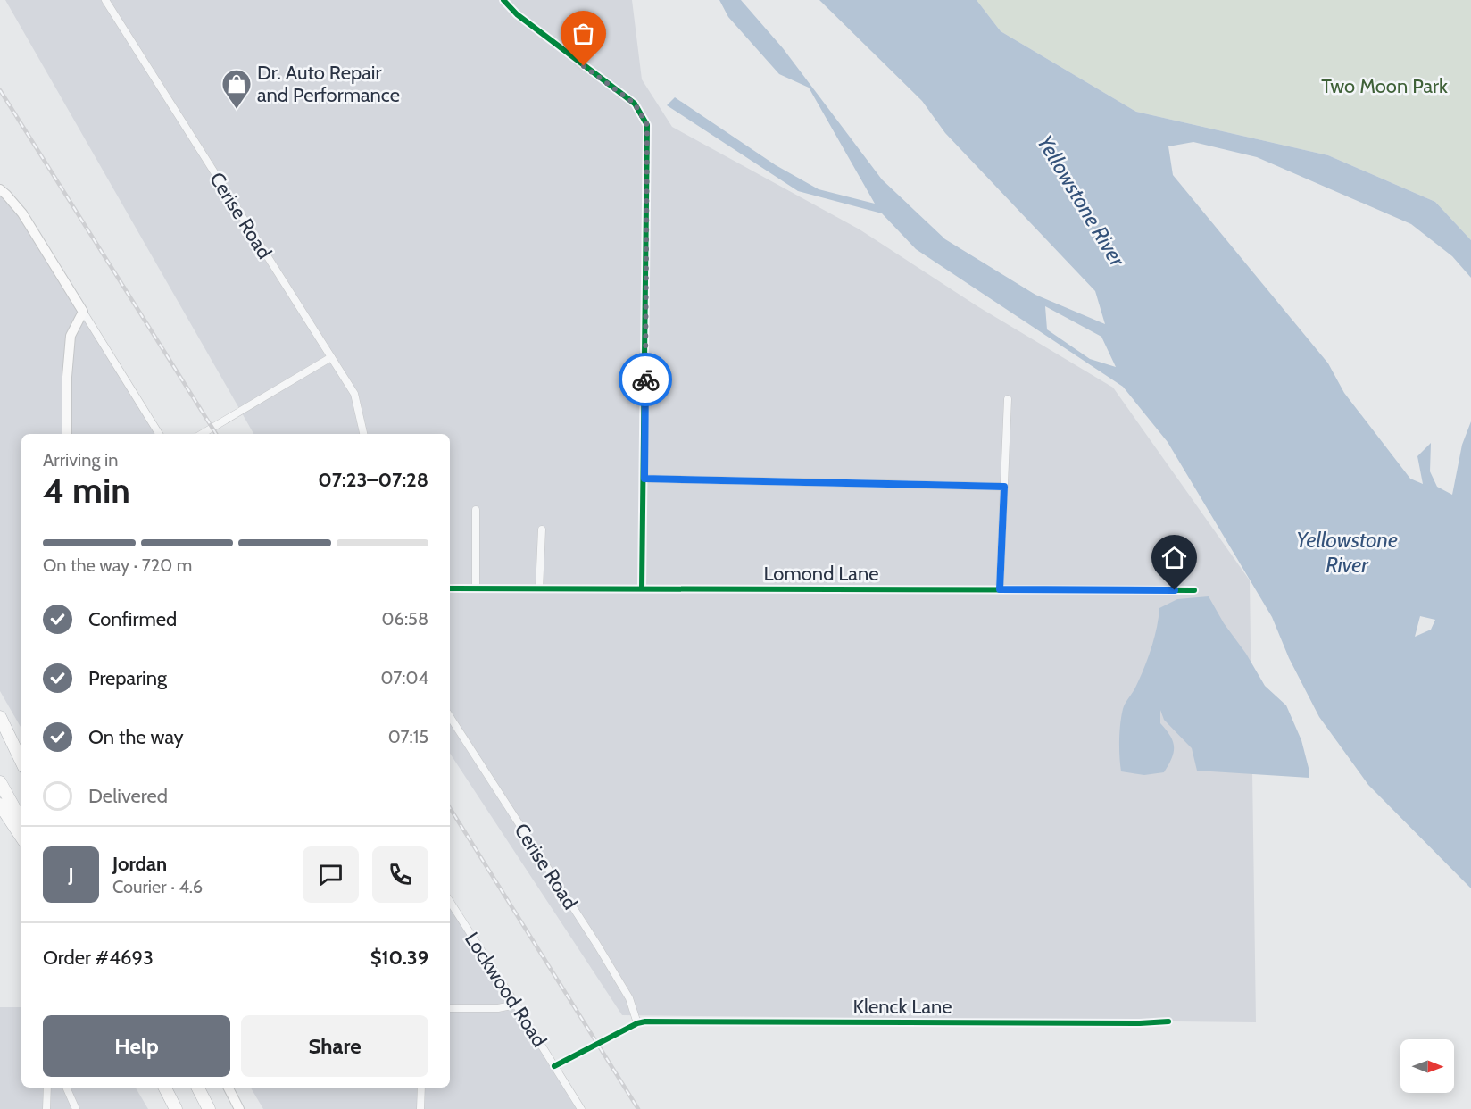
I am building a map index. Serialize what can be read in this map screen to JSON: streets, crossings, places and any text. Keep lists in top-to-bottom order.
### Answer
{
  "streets": {
    "street": [
      "Cerise Road",
      "Lomond Lane",
      "Lockwood Road",
      "Klenck Lane"
    ]
  },
  "crossings": [
    ["Cerise Road", "Klenck Lane"]
  ],
  "water": ["Yellowstone River"],
  "parks": ["Two Moon Park"],
  "places": {
    "shop": ["Dr. Auto Repair and Performance"]
  },
  "north": "right",
  "page": {
    "heading": ["4 min", "Arriving in", "07:23–07:28"],
    "panel": [
      "Jordan",
      "Courier · 4.6",
      "Order #4693",
      "$10.39"
    ],
    "bar": "On the way · 720 m",
    "list": [
      ["Confirmed", "06:58"],
      ["Preparing", "07:04"],
      ["On the way", "07:15"],
      "Delivered"
    ],
    "round": "J",
    "buttons": ["Help", "Share"]
  }
}
